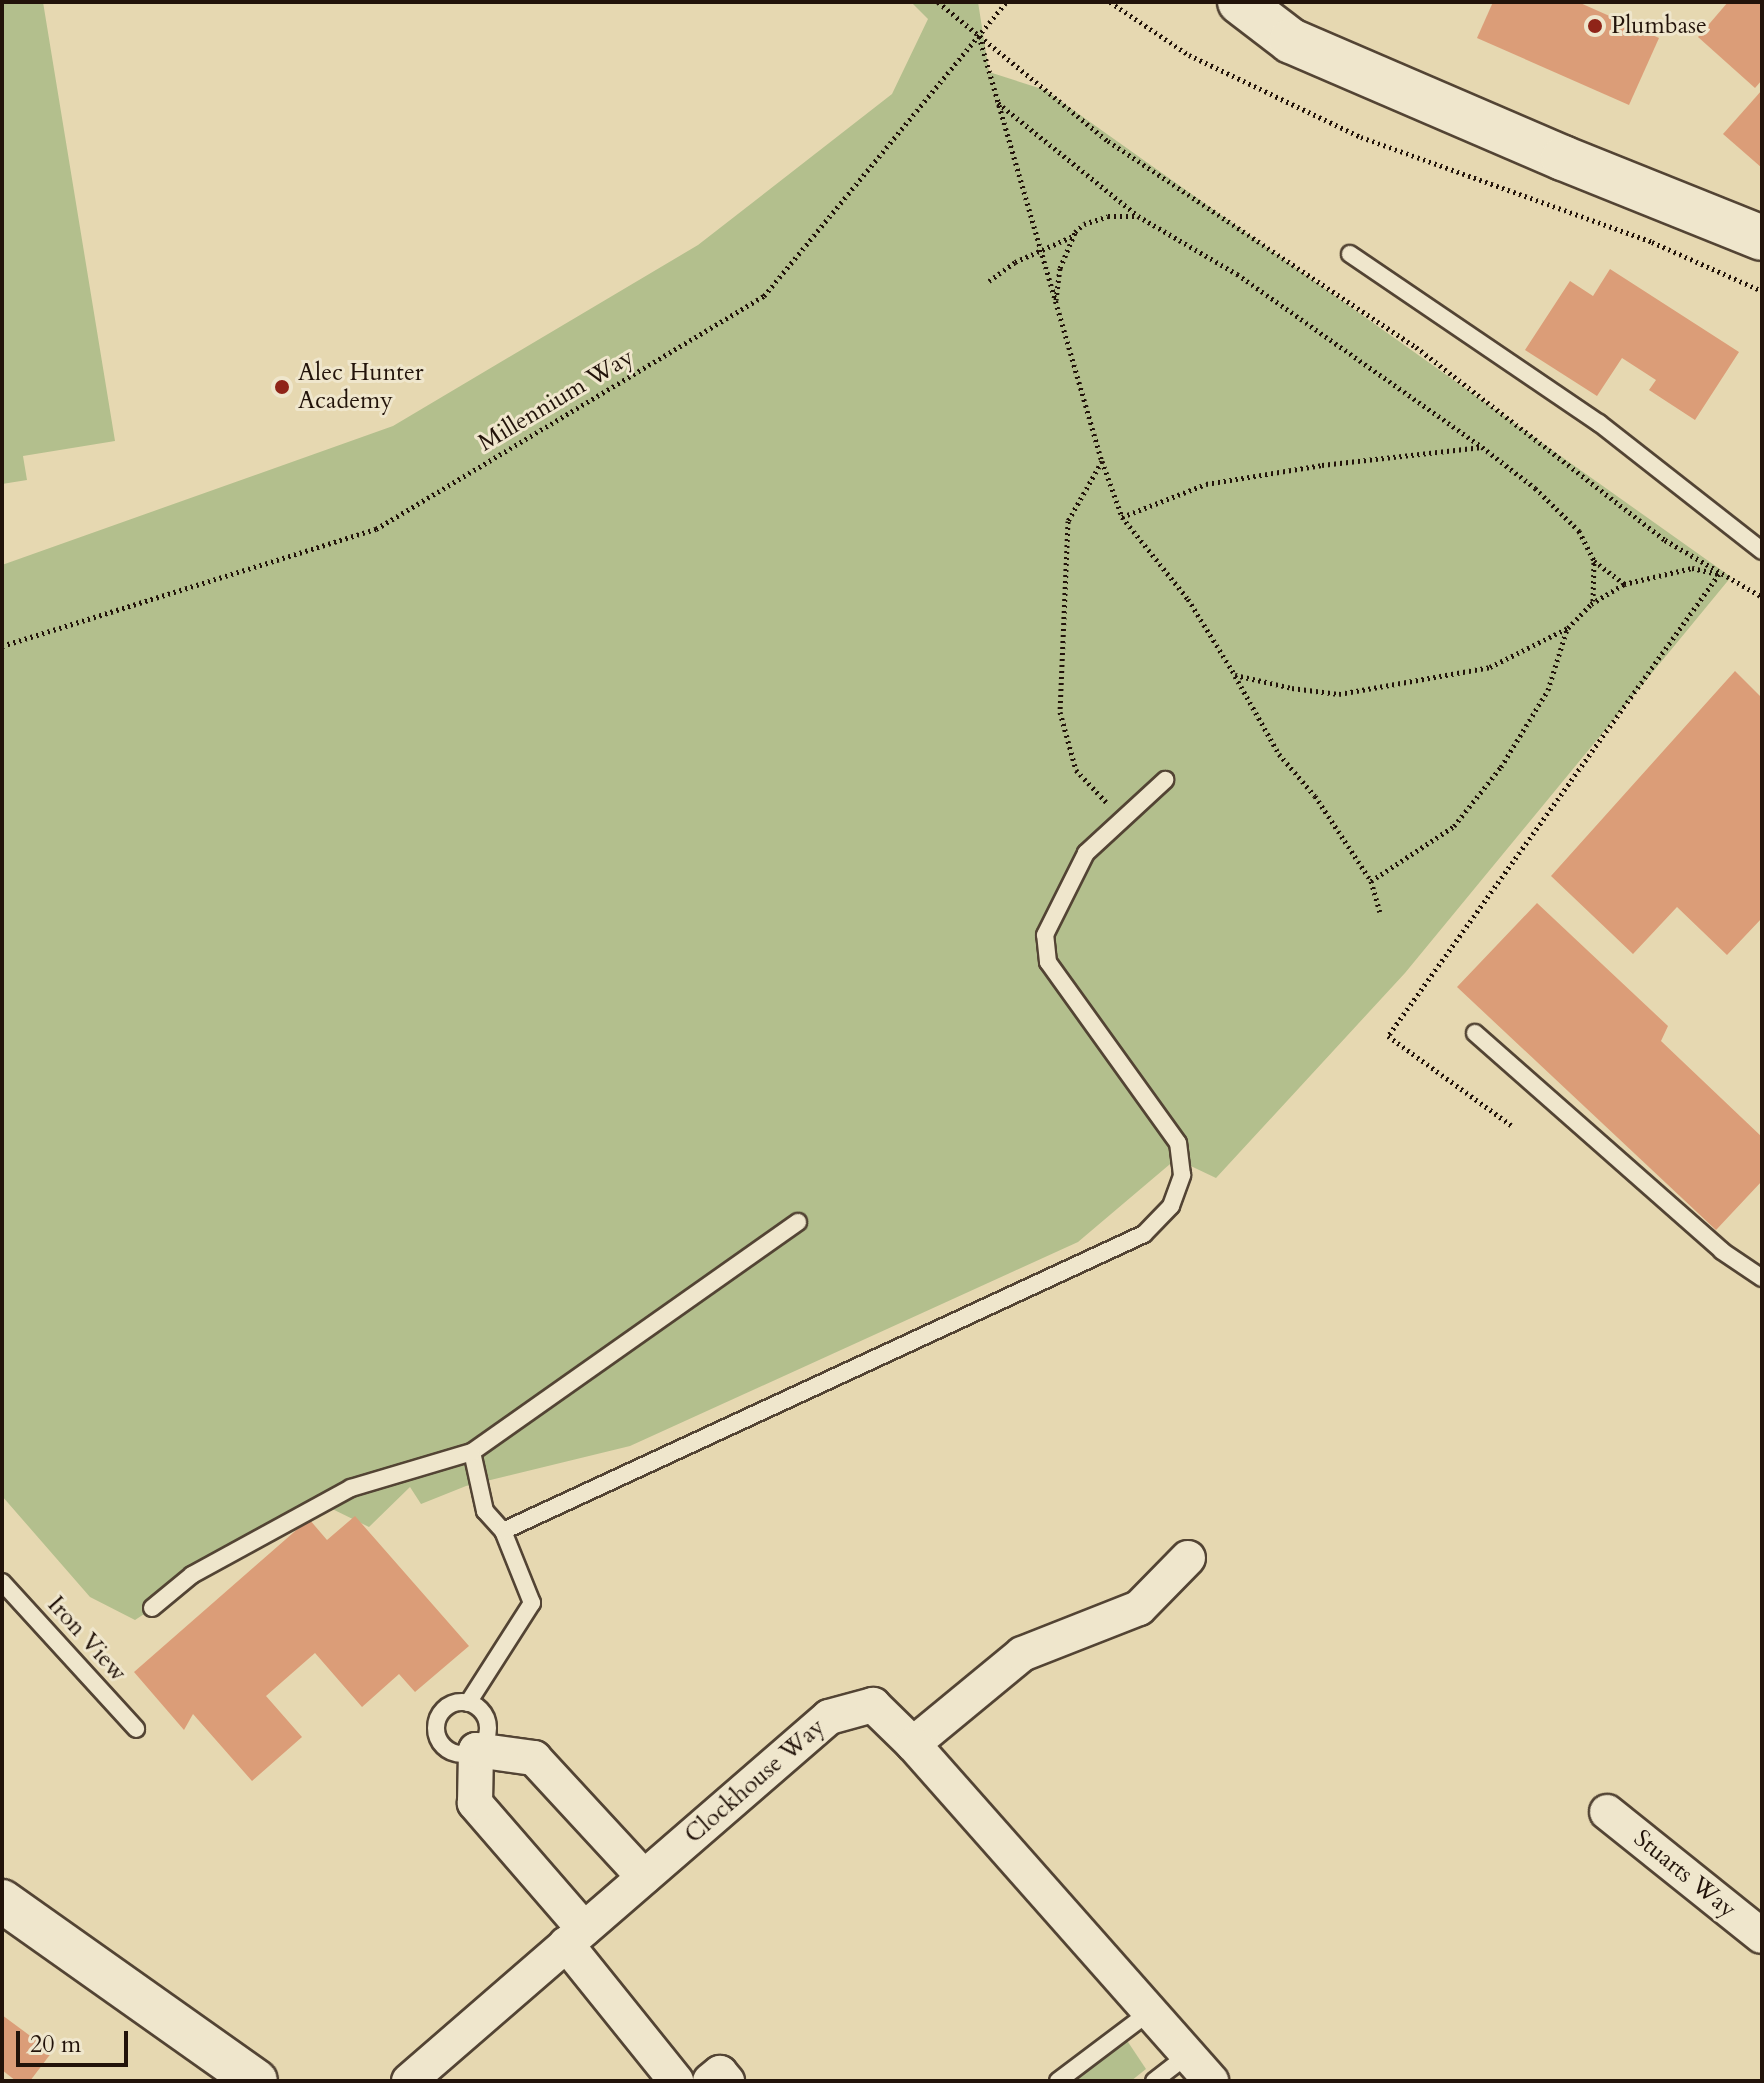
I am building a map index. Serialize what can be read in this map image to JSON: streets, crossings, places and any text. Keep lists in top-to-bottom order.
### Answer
{
  "streets": {
    "street": ["Clockhouse Way", "Stuarts Way"],
    "lane": ["Iron View"],
    "path": ["Millennium Way"]
  },
  "places": ["Plumbase", "Alec Hunter Academy"],
  "scale_bar": "20 m"
}
